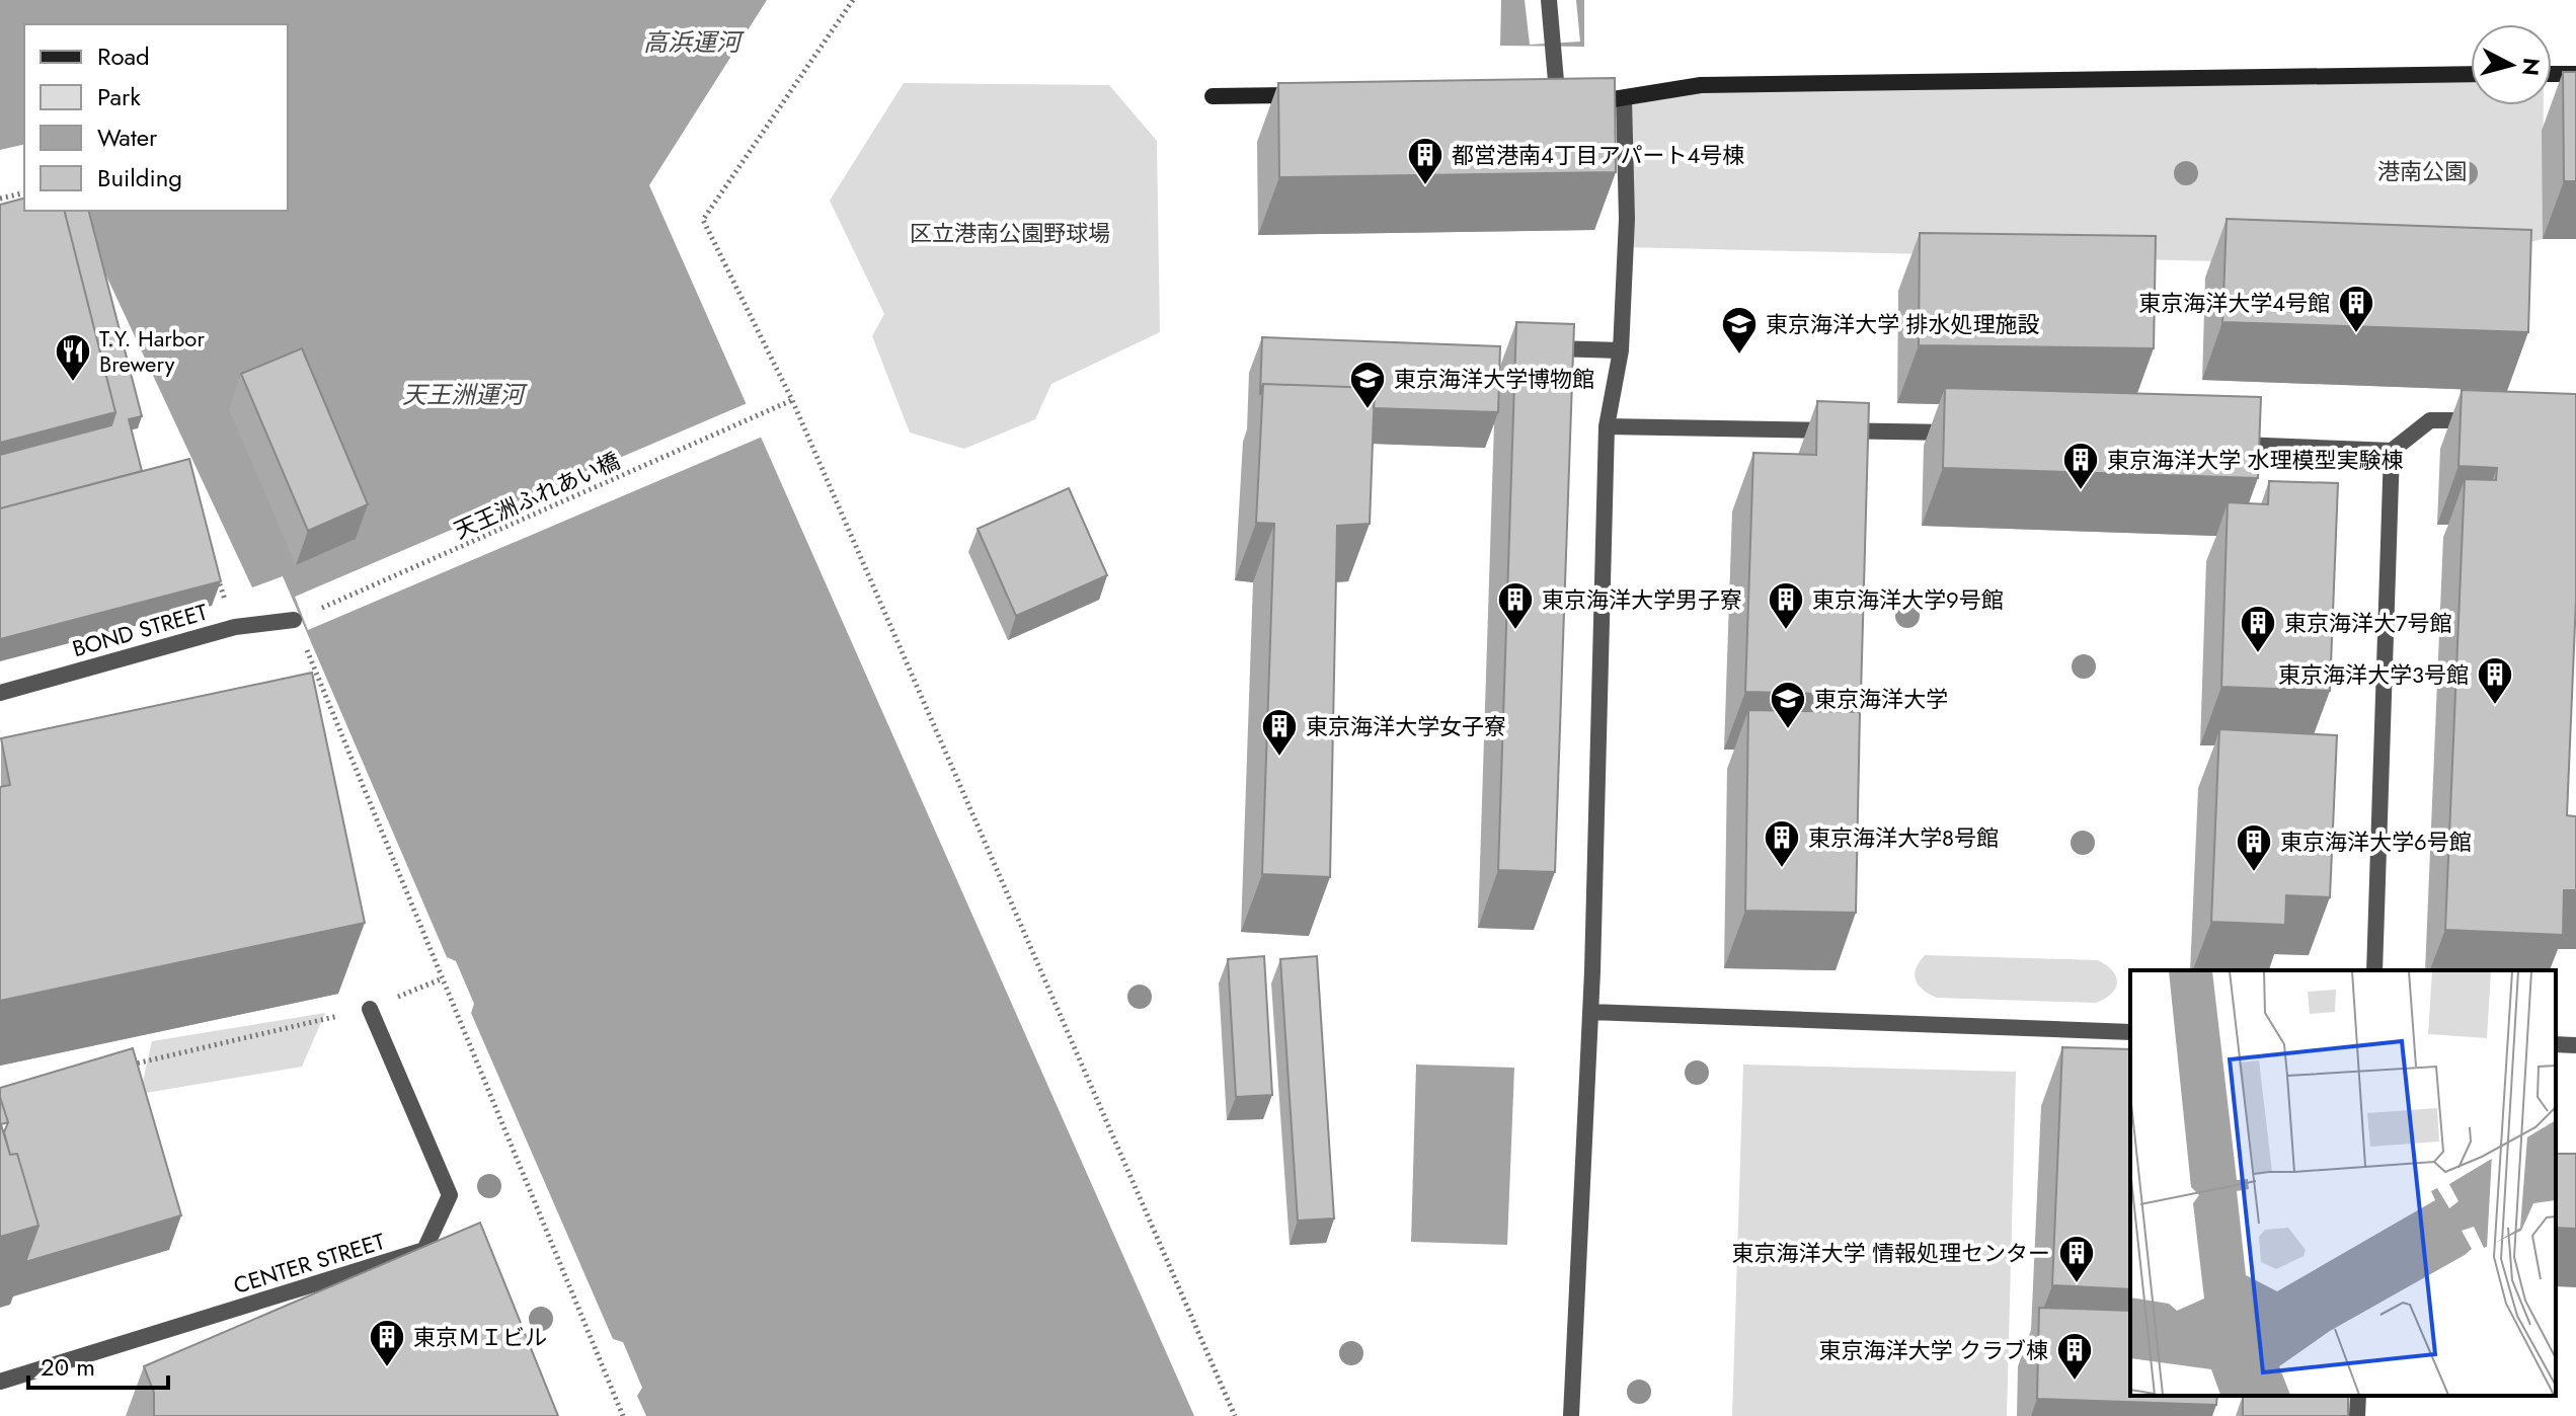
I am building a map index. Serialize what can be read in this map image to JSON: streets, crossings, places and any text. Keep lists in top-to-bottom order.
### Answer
{
  "streets": {
    "street": ["BOND STREET", "CENTER STREET"],
    "path": ["天王洲ふれあい橋"]
  },
  "crossings": [
    ["天王洲ふれあい橋", "BOND STREET"]
  ],
  "water": ["高浜運河", "天王洲運河"],
  "parks": ["港南公園", "区立港南公園野球場"],
  "places": {
    "building": [
      "都営港南4丁目アパート4号棟",
      "東京海洋大学4号館",
      "東京海洋大学 水理模型実験棟",
      "東京海洋大学男子寮",
      "東京海洋大学9号館",
      "東京海洋大7号館",
      "東京海洋大学3号館",
      "東京海洋大学女子寮",
      "東京海洋大学8号館",
      "東京海洋大学6号館",
      "東京海洋大学 情報処理センター",
      "東京ＭＩビル",
      "東京海洋大学 クラブ棟"
    ],
    "school or university": ["東京海洋大学 排水処理施設", "東京海洋大学博物館", "東京海洋大学"],
    "restaurant": ["T.Y. Harbor Brewery"]
  },
  "legend": [
    "Road",
    "Park",
    "Water",
    "Building"
  ],
  "scale_bar": "20 m",
  "north": "right"
}
